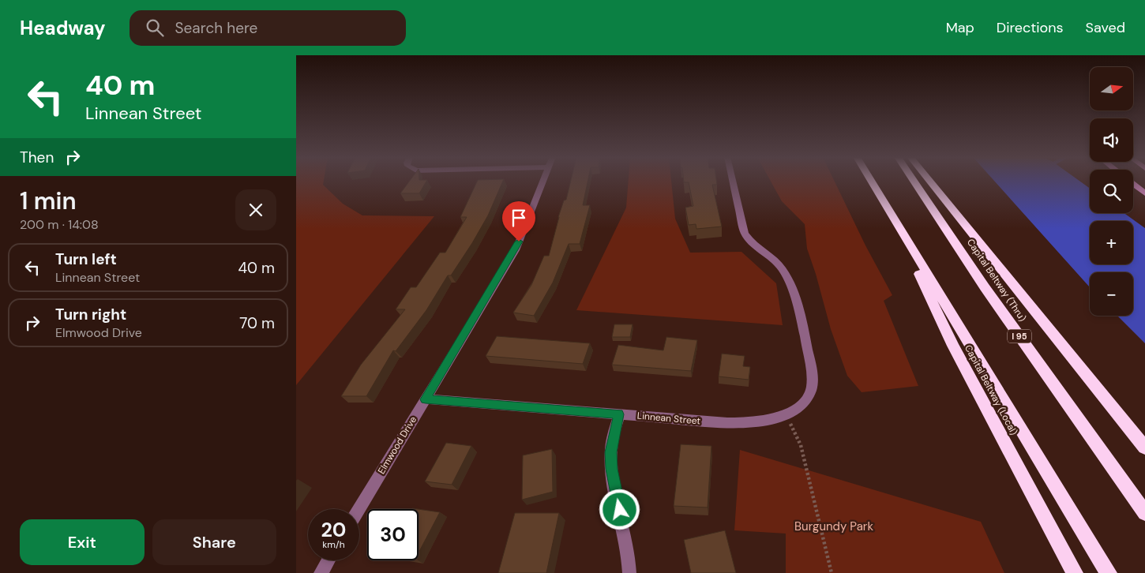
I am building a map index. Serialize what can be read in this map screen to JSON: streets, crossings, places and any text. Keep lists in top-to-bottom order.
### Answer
{
  "streets": {
    "highway": ["Capital Beltway (Thru)", "I 95", "Capital Beltway (Local)"],
    "street": ["Linnean Street", "Elmwood Drive"]
  },
  "crossings": [
    ["Linnean Street", "Elmwood Drive"]
  ],
  "parks": ["Burgundy Park"],
  "north": "right",
  "page": {
    "header": "Headway",
    "search": "Search here",
    "nav": ["Map", "Directions", "Saved"],
    "turn": ["40 m", "Linnean Street"],
    "map_buttons": ["+", "−"],
    "then": "Then",
    "heading": ["1 min", "200 m · 14:08"],
    "list": [
      {
        "name": "Turn left",
        "note": "Linnean Street",
        "value": "40 m"
      },
      {
        "name": "Turn right",
        "note": "Elmwood Drive",
        "value": "70 m"
      }
    ],
    "speed": "20 km/h",
    "limit": "30",
    "buttons": ["Exit", "Share"]
  }
}
